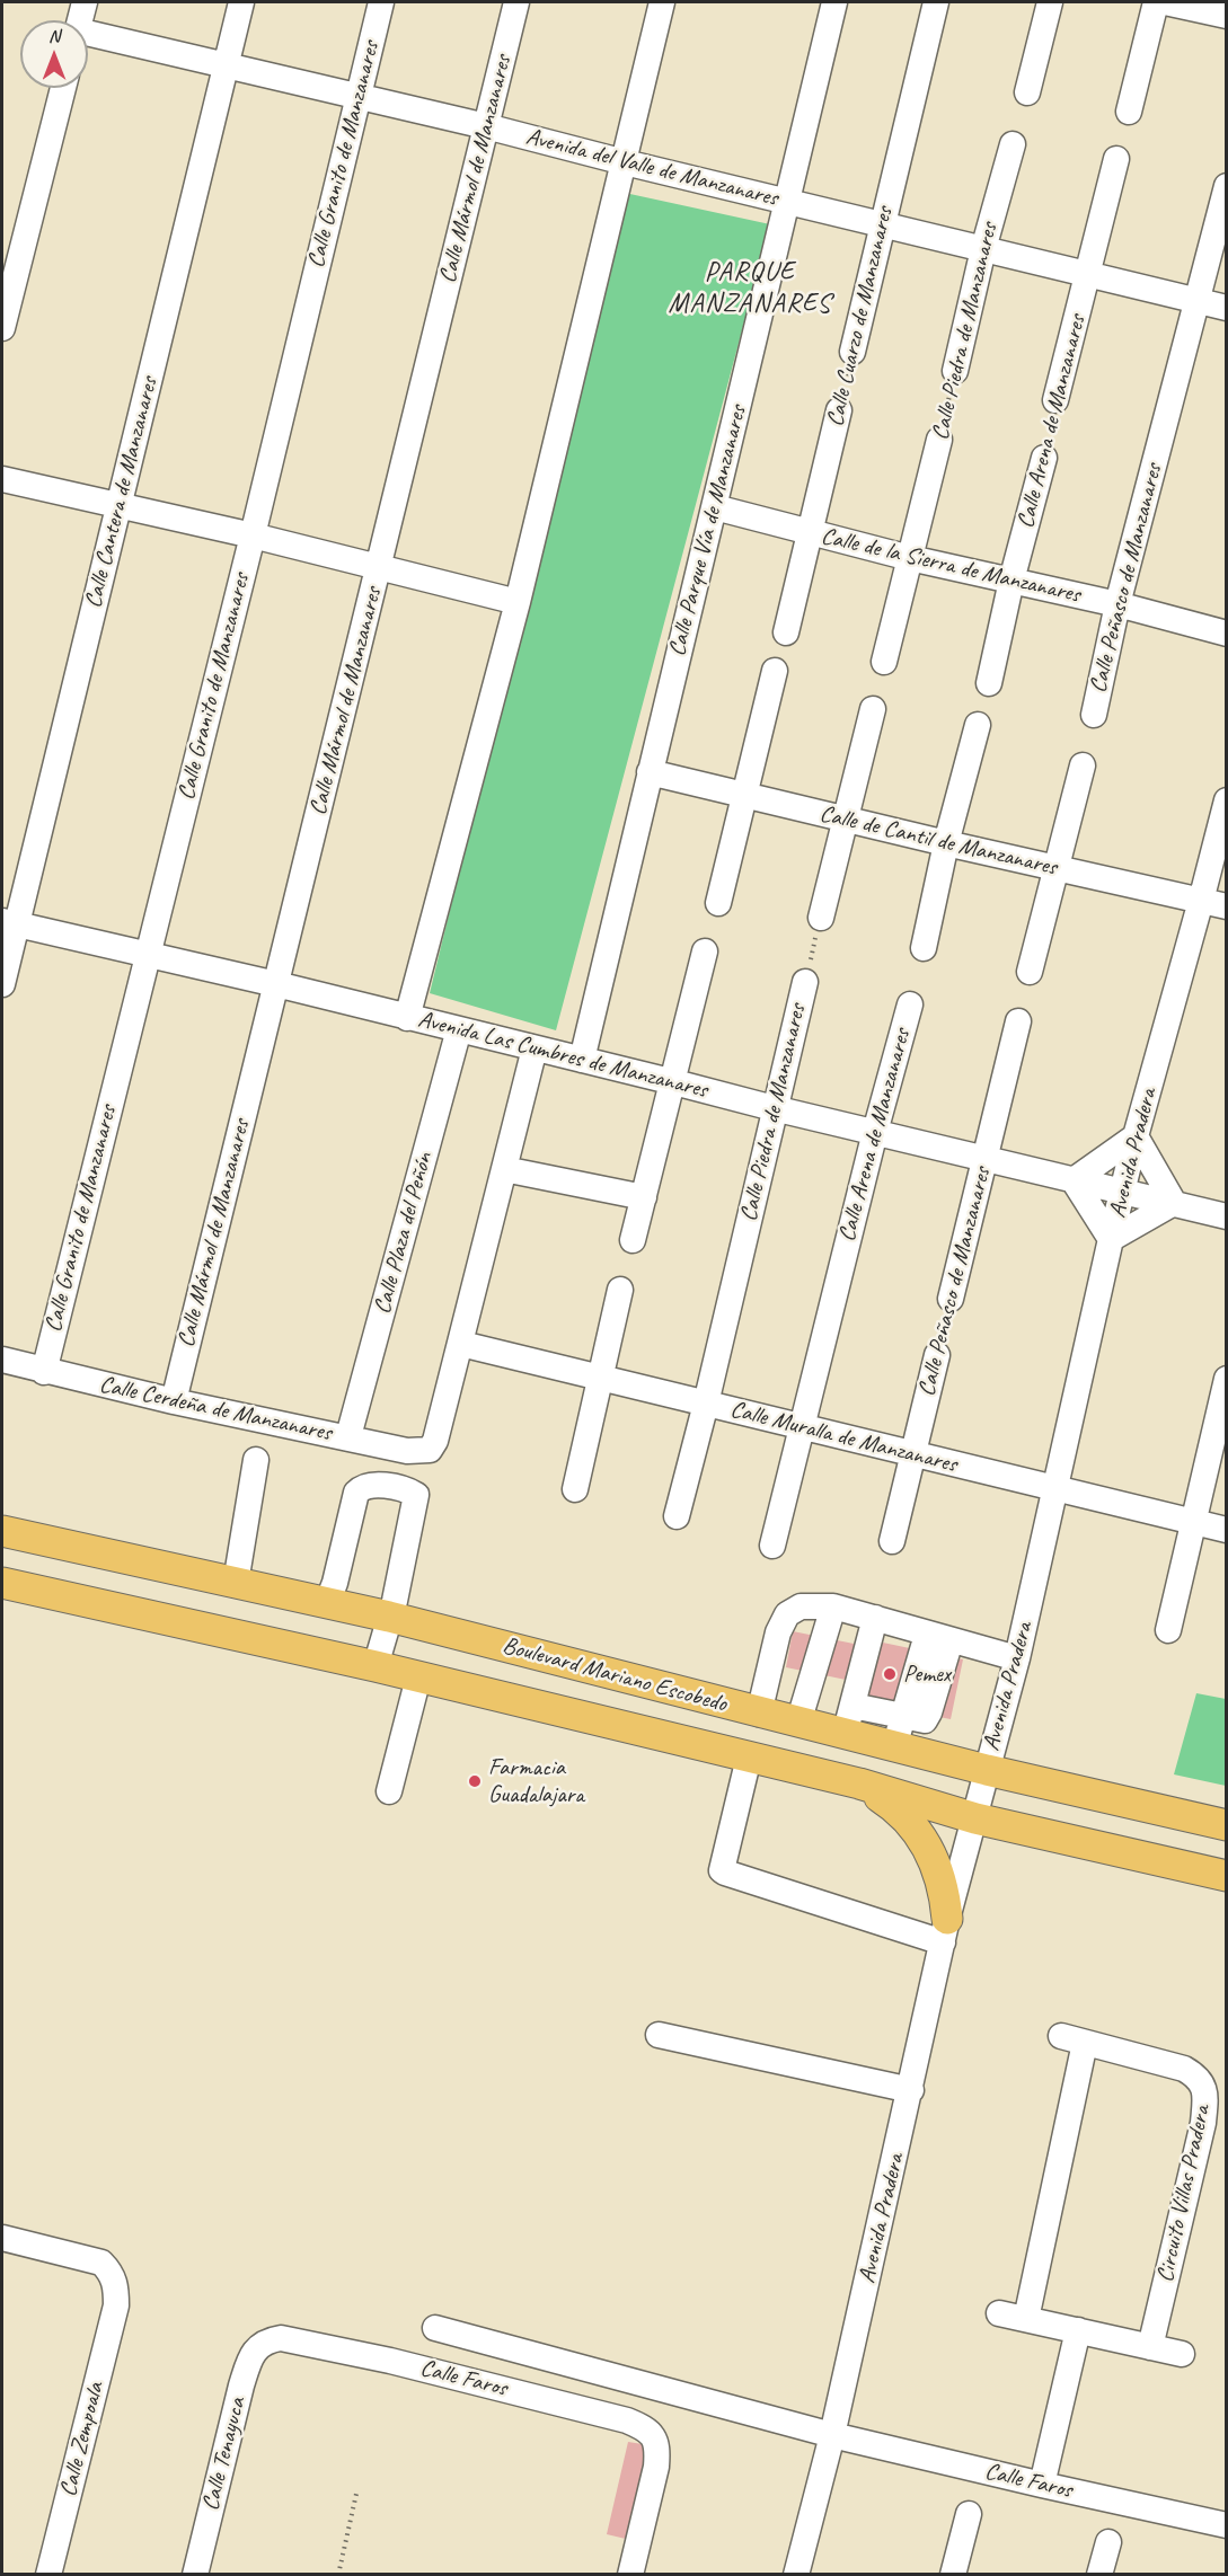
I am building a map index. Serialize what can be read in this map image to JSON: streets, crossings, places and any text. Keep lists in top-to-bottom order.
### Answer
{
  "streets": {
    "main road": ["Boulevard Mariano Escobedo"],
    "street": [
      "Calle Granito de Manzanares",
      "Avenida del Valle de Manzanares",
      "Calle Mármol de Manzanares",
      "Calle Cuarzo de Manzanares",
      "Calle Piedra de Manzanares",
      "Calle Arena de Manzanares",
      "Calle Cantera de Manzanares",
      "Calle Parque Vía de Manzanares",
      "Calle de la Sierra de Manzanares",
      "Calle Peñasco de Manzanares",
      "Calle de Cantil de Manzanares",
      "Avenida Las Cumbres de Manzanares",
      "Avenida Pradera",
      "Calle Plaza del Peñón",
      "Calle Cerdeña de Manzanares",
      "Calle Muralla de Manzanares",
      "Circuito Villas Pradera",
      "Calle Faros",
      "Calle Zempoala",
      "Calle Tenayuca"
    ]
  },
  "crossings": [
    ["Calle Granito de Manzanares", "Avenida del Valle de Manzanares"],
    ["Calle Granito de Manzanares", "Avenida Las Cumbres de Manzanares"],
    ["Calle Granito de Manzanares", "Calle Cerdeña de Manzanares"],
    ["Avenida del Valle de Manzanares", "Calle Mármol de Manzanares"],
    ["Avenida del Valle de Manzanares", "Calle Cuarzo de Manzanares"],
    ["Avenida del Valle de Manzanares", "Calle Piedra de Manzanares"],
    ["Avenida del Valle de Manzanares", "Calle Arena de Manzanares"],
    ["Avenida del Valle de Manzanares", "Calle Cantera de Manzanares"],
    ["Avenida del Valle de Manzanares", "Calle Parque Vía de Manzanares"],
    ["Avenida del Valle de Manzanares", "Calle Peñasco de Manzanares"],
    ["Calle Mármol de Manzanares", "Avenida Las Cumbres de Manzanares"],
    ["Calle Mármol de Manzanares", "Calle Cerdeña de Manzanares"],
    ["Calle Cuarzo de Manzanares", "Calle de la Sierra de Manzanares"],
    ["Calle Piedra de Manzanares", "Calle de la Sierra de Manzanares"],
    ["Calle Piedra de Manzanares", "Avenida Las Cumbres de Manzanares"],
    ["Calle Piedra de Manzanares", "Calle Muralla de Manzanares"],
    ["Calle Arena de Manzanares", "Calle de la Sierra de Manzanares"],
    ["Calle Arena de Manzanares", "Avenida Las Cumbres de Manzanares"],
    ["Calle Arena de Manzanares", "Calle Muralla de Manzanares"],
    ["Calle Cantera de Manzanares", "Avenida Las Cumbres de Manzanares"],
    ["Calle Parque Vía de Manzanares", "Calle de la Sierra de Manzanares"],
    ["Calle Parque Vía de Manzanares", "Calle de Cantil de Manzanares"],
    ["Calle Parque Vía de Manzanares", "Avenida Las Cumbres de Manzanares"],
    ["Calle de la Sierra de Manzanares", "Calle Peñasco de Manzanares"],
    ["Calle Peñasco de Manzanares", "Avenida Las Cumbres de Manzanares"],
    ["Calle Peñasco de Manzanares", "Calle Muralla de Manzanares"],
    ["Calle de Cantil de Manzanares", "Avenida Pradera"],
    ["Avenida Las Cumbres de Manzanares", "Avenida Pradera"],
    ["Avenida Las Cumbres de Manzanares", "Calle Plaza del Peñón"],
    ["Avenida Pradera", "Calle Muralla de Manzanares"],
    ["Avenida Pradera", "Boulevard Mariano Escobedo"],
    ["Avenida Pradera", "Calle Faros"],
    ["Calle Plaza del Peñón", "Calle Cerdeña de Manzanares"],
    ["Calle Cerdeña de Manzanares", "Calle Muralla de Manzanares"],
    ["Calle Faros", "Calle Tenayuca"]
  ],
  "districts": ["PARQUE MANZANARES"],
  "places": ["Pemex", "Farmacia Guadalajara"],
  "north": "top"
}
